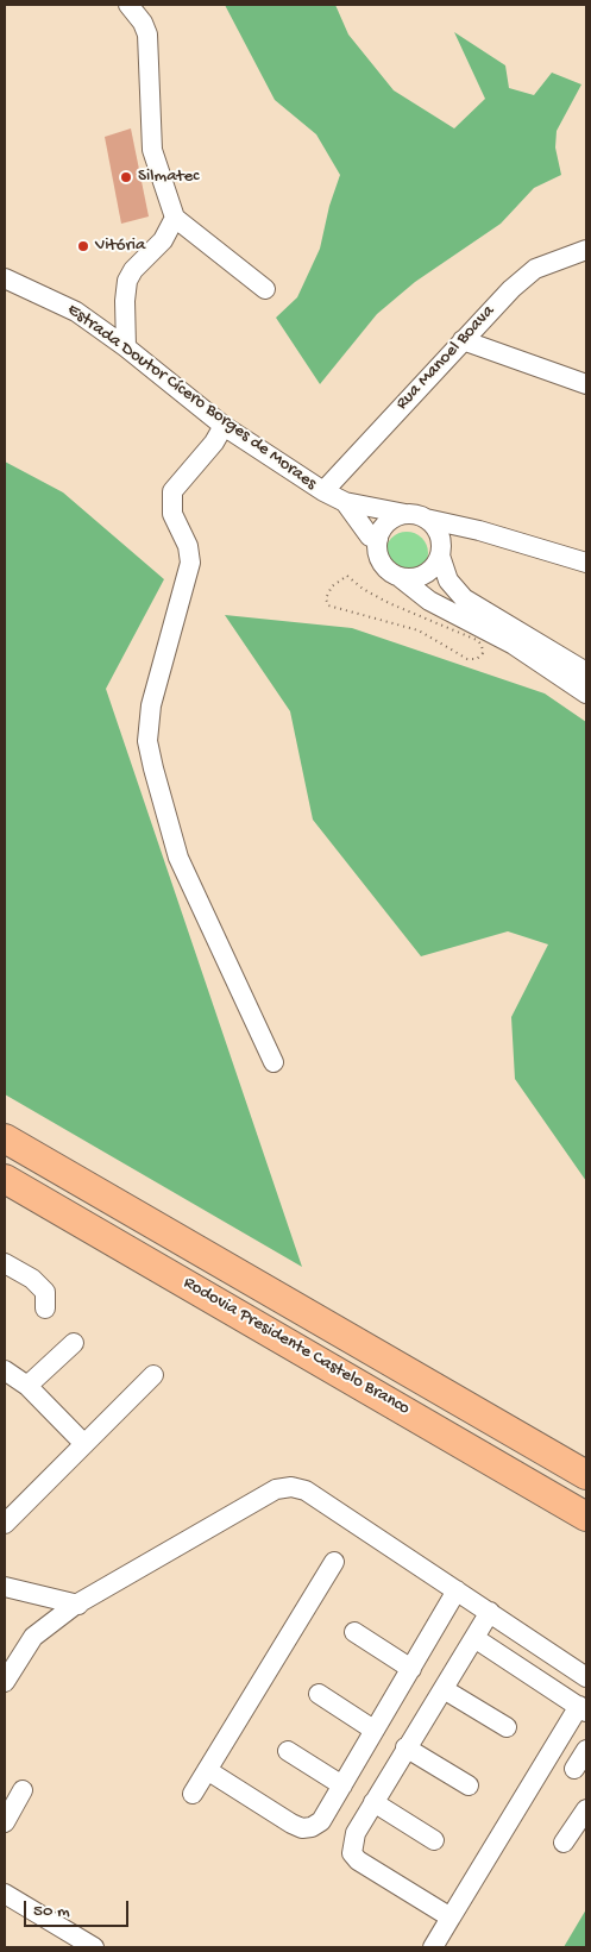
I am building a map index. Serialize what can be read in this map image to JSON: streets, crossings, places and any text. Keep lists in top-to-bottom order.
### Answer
{
  "streets": {
    "highway": ["Rodovia Presidente Castelo Branco"],
    "street": ["Rua Manoel Boava", "Estrada Doutor Cícero Borges de Moraes"]
  },
  "crossings": [
    ["Rua Manoel Boava", "Estrada Doutor Cícero Borges de Moraes"]
  ],
  "places": ["Silmatec", "Vitória"],
  "scale_bar": "50 m"
}
